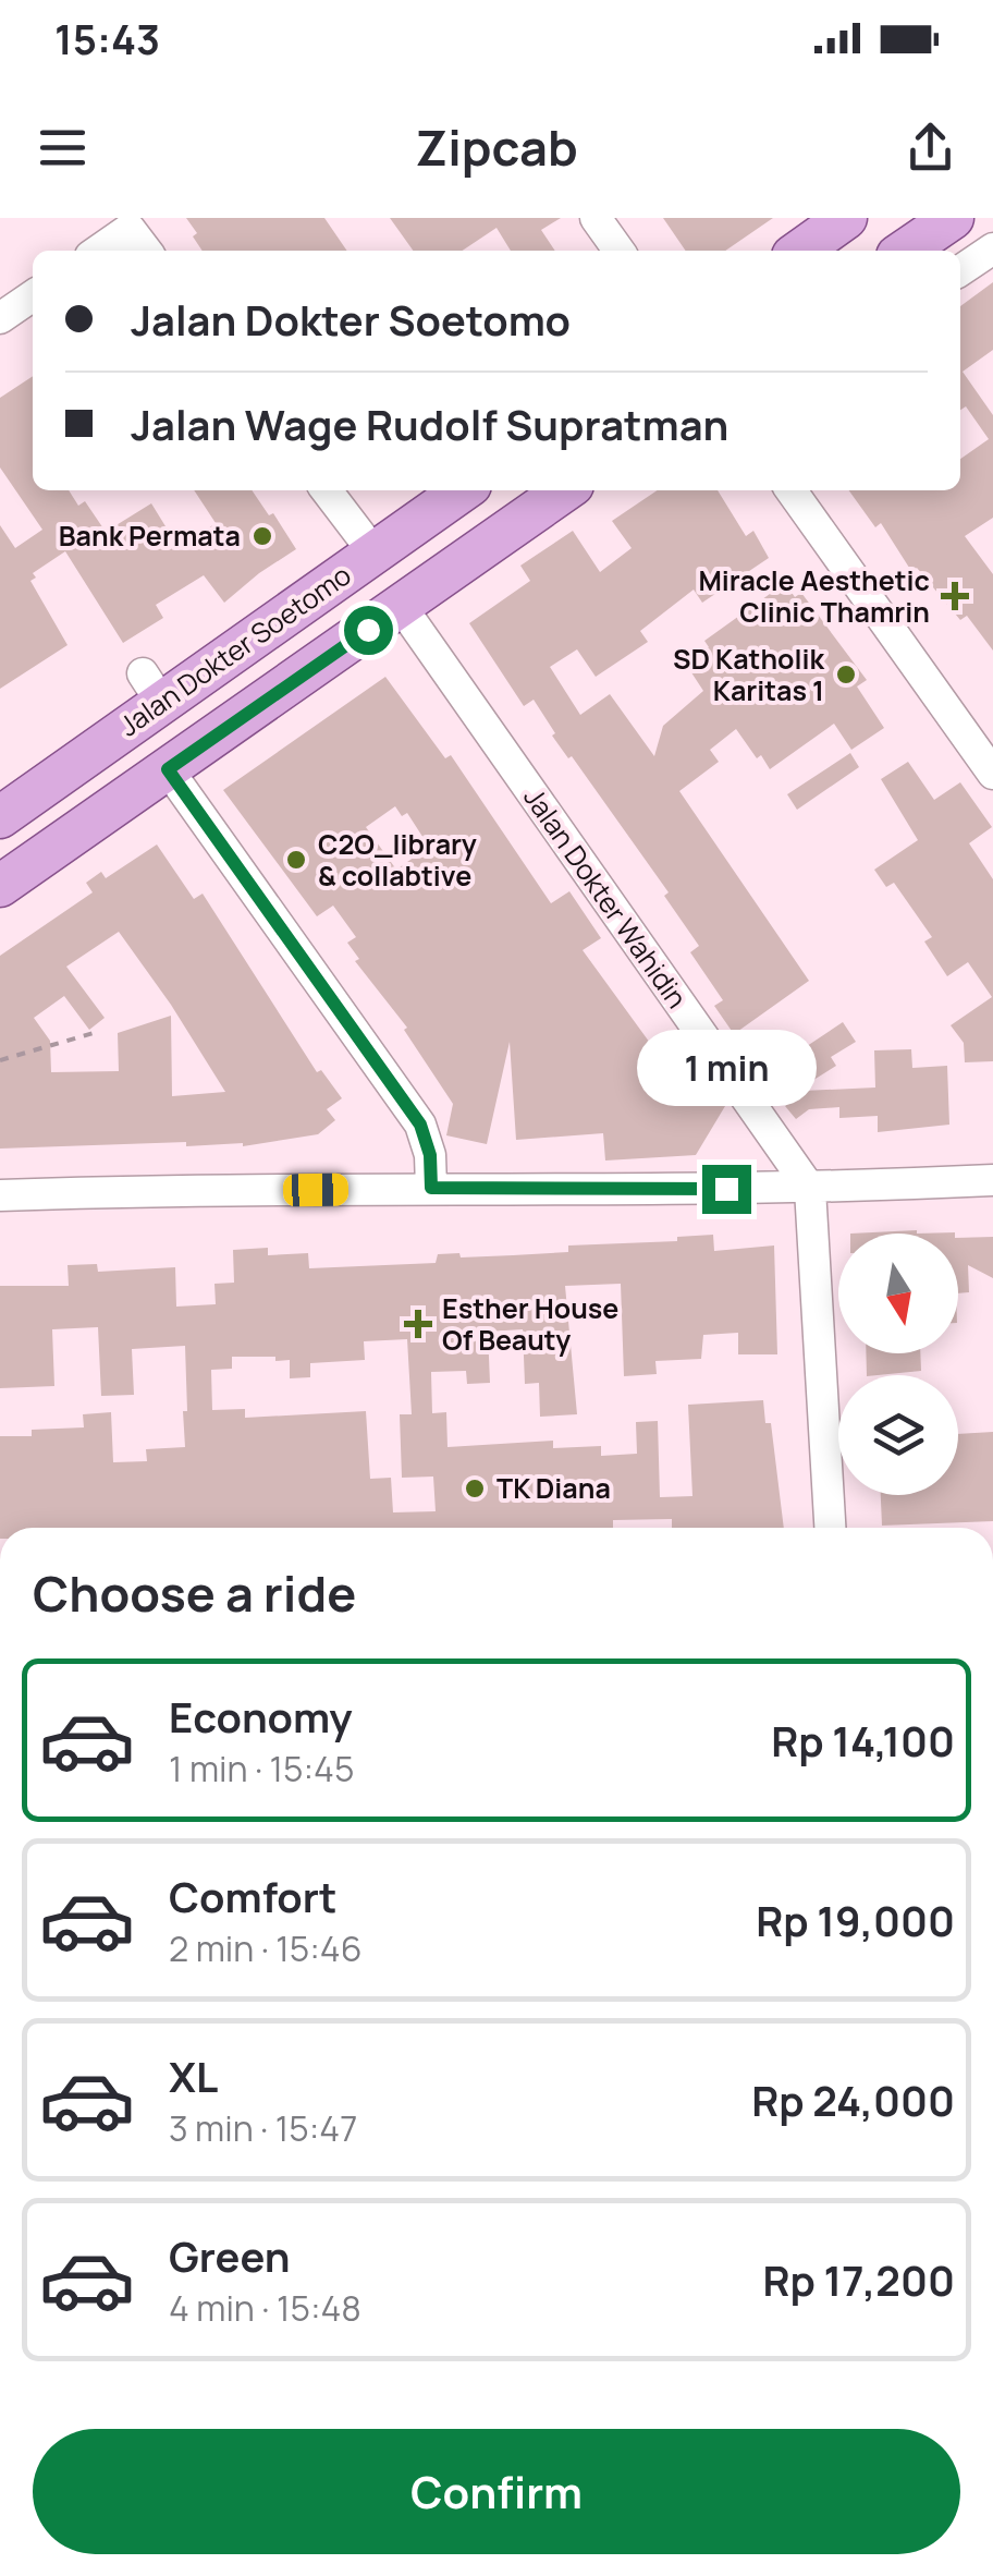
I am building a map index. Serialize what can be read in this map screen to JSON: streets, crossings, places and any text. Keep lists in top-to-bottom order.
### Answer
{
  "streets": {
    "main road": ["Jalan Dokter Soetomo"],
    "street": ["Jalan Dokter Wahidin"]
  },
  "places": {
    "other": [
      "Bank Permata",
      "SD Katholik Karitas 1",
      "C2O_library & collabtive",
      "TK Diana"
    ],
    "health": ["Miracle Aesthetic Clinic Thamrin", "Esther House Of Beauty"]
  },
  "north": "bottom",
  "page": {
    "status": "15:43",
    "header": "Zipcab",
    "banner": ["Jalan Dokter Soetomo", "Jalan Wage Rudolf Supratman"],
    "bubble": "1 min",
    "heading": "Choose a ride",
    "list": [
      {
        "name": "Economy",
        "note": "1 min · 15:45",
        "value": "Rp 14,100"
      },
      {
        "name": "Comfort",
        "note": "2 min · 15:46",
        "value": "Rp 19,000"
      },
      {
        "name": "XL",
        "note": "3 min · 15:47",
        "value": "Rp 24,000"
      },
      {
        "name": "Green",
        "note": "4 min · 15:48",
        "value": "Rp 17,200"
      }
    ],
    "buttons": "Confirm"
  }
}
